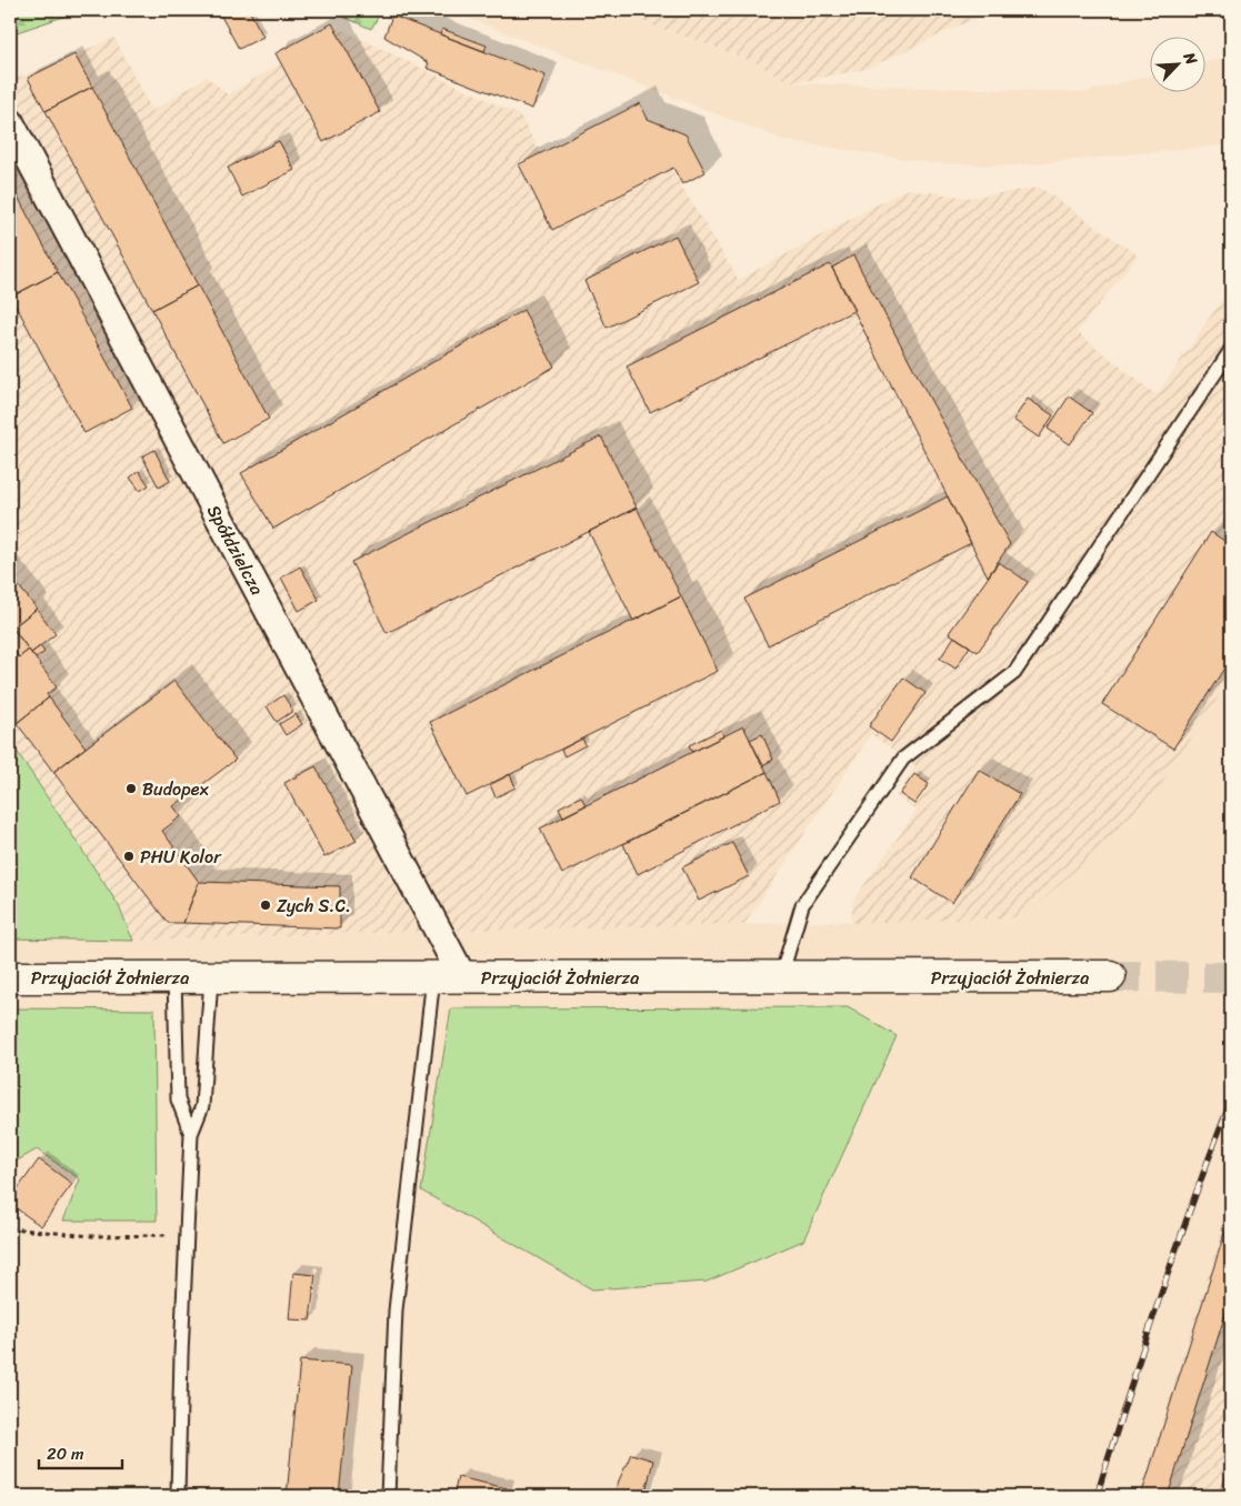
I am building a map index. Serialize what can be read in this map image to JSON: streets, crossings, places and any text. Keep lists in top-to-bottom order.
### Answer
{
  "streets": {
    "main road": ["Przyjaciół Żołnierza"],
    "street": ["Spółdzielcza"]
  },
  "crossings": [
    ["Spółdzielcza", "Przyjaciół Żołnierza"]
  ],
  "places": ["Budopex", "PHU Kolor", "Zych S.C."],
  "scale_bar": "20 m",
  "north": "top right"
}
